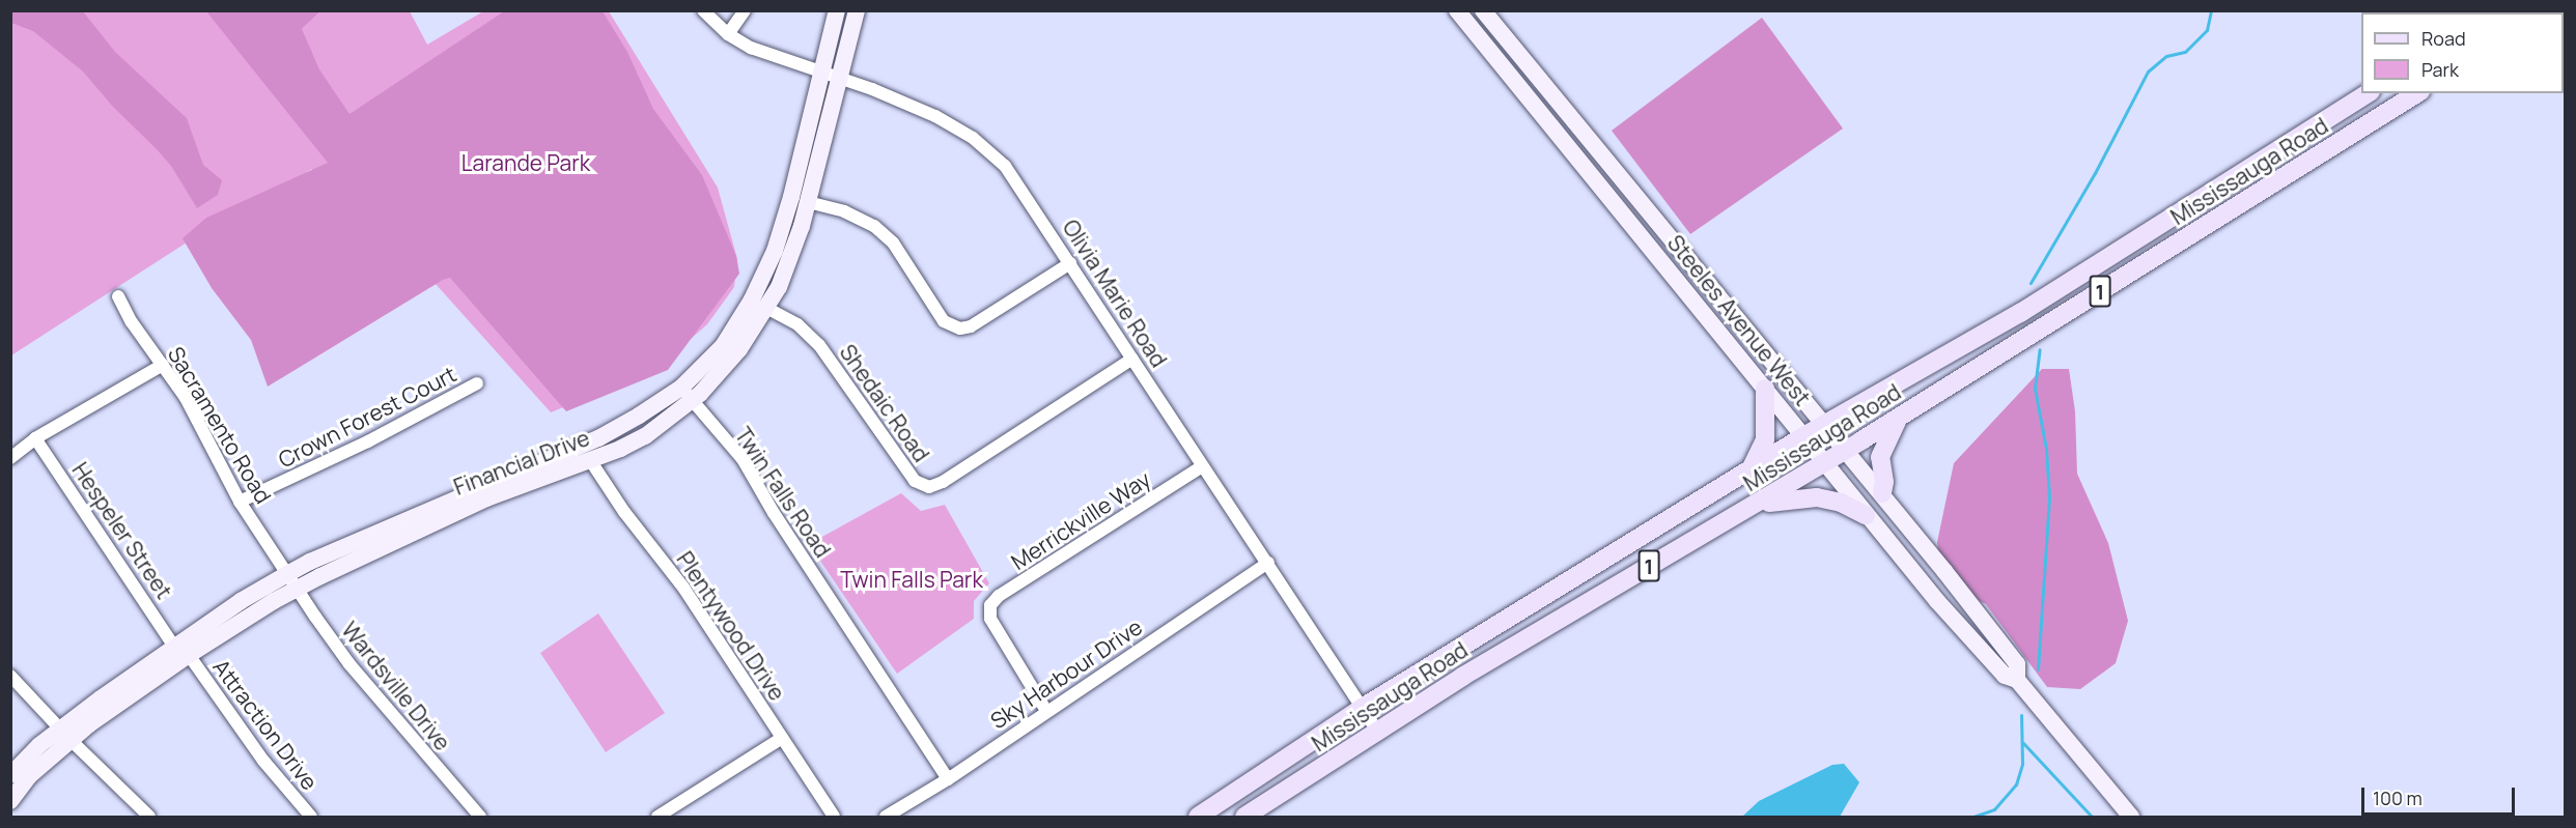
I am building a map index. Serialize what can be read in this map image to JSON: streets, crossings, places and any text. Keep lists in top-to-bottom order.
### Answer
{
  "streets": {
    "main road": ["Mississauga Road", "1"],
    "street": [
      "Olivia Marie Road",
      "Steeles Avenue West",
      "Shedaic Road",
      "Crown Forest Court",
      "Sacramento Road",
      "Financial Drive",
      "Twin Falls Road",
      "Merrickville Way",
      "Hespeler Street",
      "Plentywood Drive",
      "Sky Harbour Drive",
      "Wardsville Drive",
      "Attraction Drive"
    ]
  },
  "crossings": [
    ["Mississauga Road", "Olivia Marie Road"],
    ["Mississauga Road", "Steeles Avenue West"],
    ["Olivia Marie Road", "Shedaic Road"],
    ["Olivia Marie Road", "Financial Drive"],
    ["Olivia Marie Road", "Merrickville Way"],
    ["Olivia Marie Road", "Sky Harbour Drive"],
    ["Shedaic Road", "Financial Drive"],
    ["Crown Forest Court", "Sacramento Road"],
    ["Sacramento Road", "Financial Drive"],
    ["Sacramento Road", "Wardsville Drive"],
    ["Financial Drive", "Twin Falls Road"],
    ["Financial Drive", "Hespeler Street"],
    ["Financial Drive", "Plentywood Drive"],
    ["Financial Drive", "Wardsville Drive"],
    ["Financial Drive", "Attraction Drive"],
    ["Twin Falls Road", "Sky Harbour Drive"],
    ["Merrickville Way", "Sky Harbour Drive"],
    ["Hespeler Street", "Attraction Drive"]
  ],
  "parks": ["Larande Park", "Twin Falls Park"],
  "legend": ["Road", "Park"],
  "scale_bar": "100 m"
}
